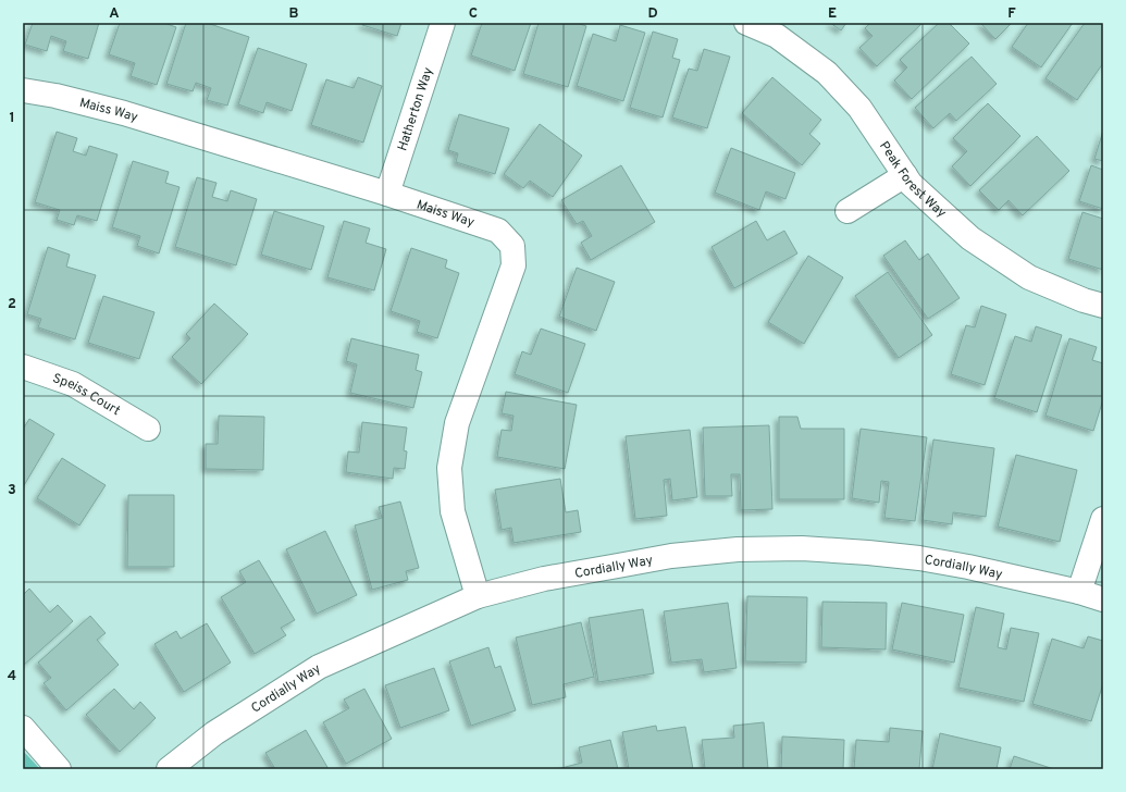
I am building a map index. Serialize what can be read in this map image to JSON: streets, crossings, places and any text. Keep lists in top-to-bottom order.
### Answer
{
  "streets": {
    "street": [
      "Hatherton Way",
      "Maiss Way",
      "Peak Forest Way",
      "Speiss Court",
      "Cordially Way"
    ]
  },
  "crossings": [
    ["Hatherton Way", "Maiss Way"],
    ["Maiss Way", "Cordially Way"]
  ],
  "grid": {
    "columns": [
      "A",
      "B",
      "C",
      "D",
      "E",
      "F"
    ],
    "rows": [
      "1",
      "2",
      "3",
      "4"
    ]
  }
}
